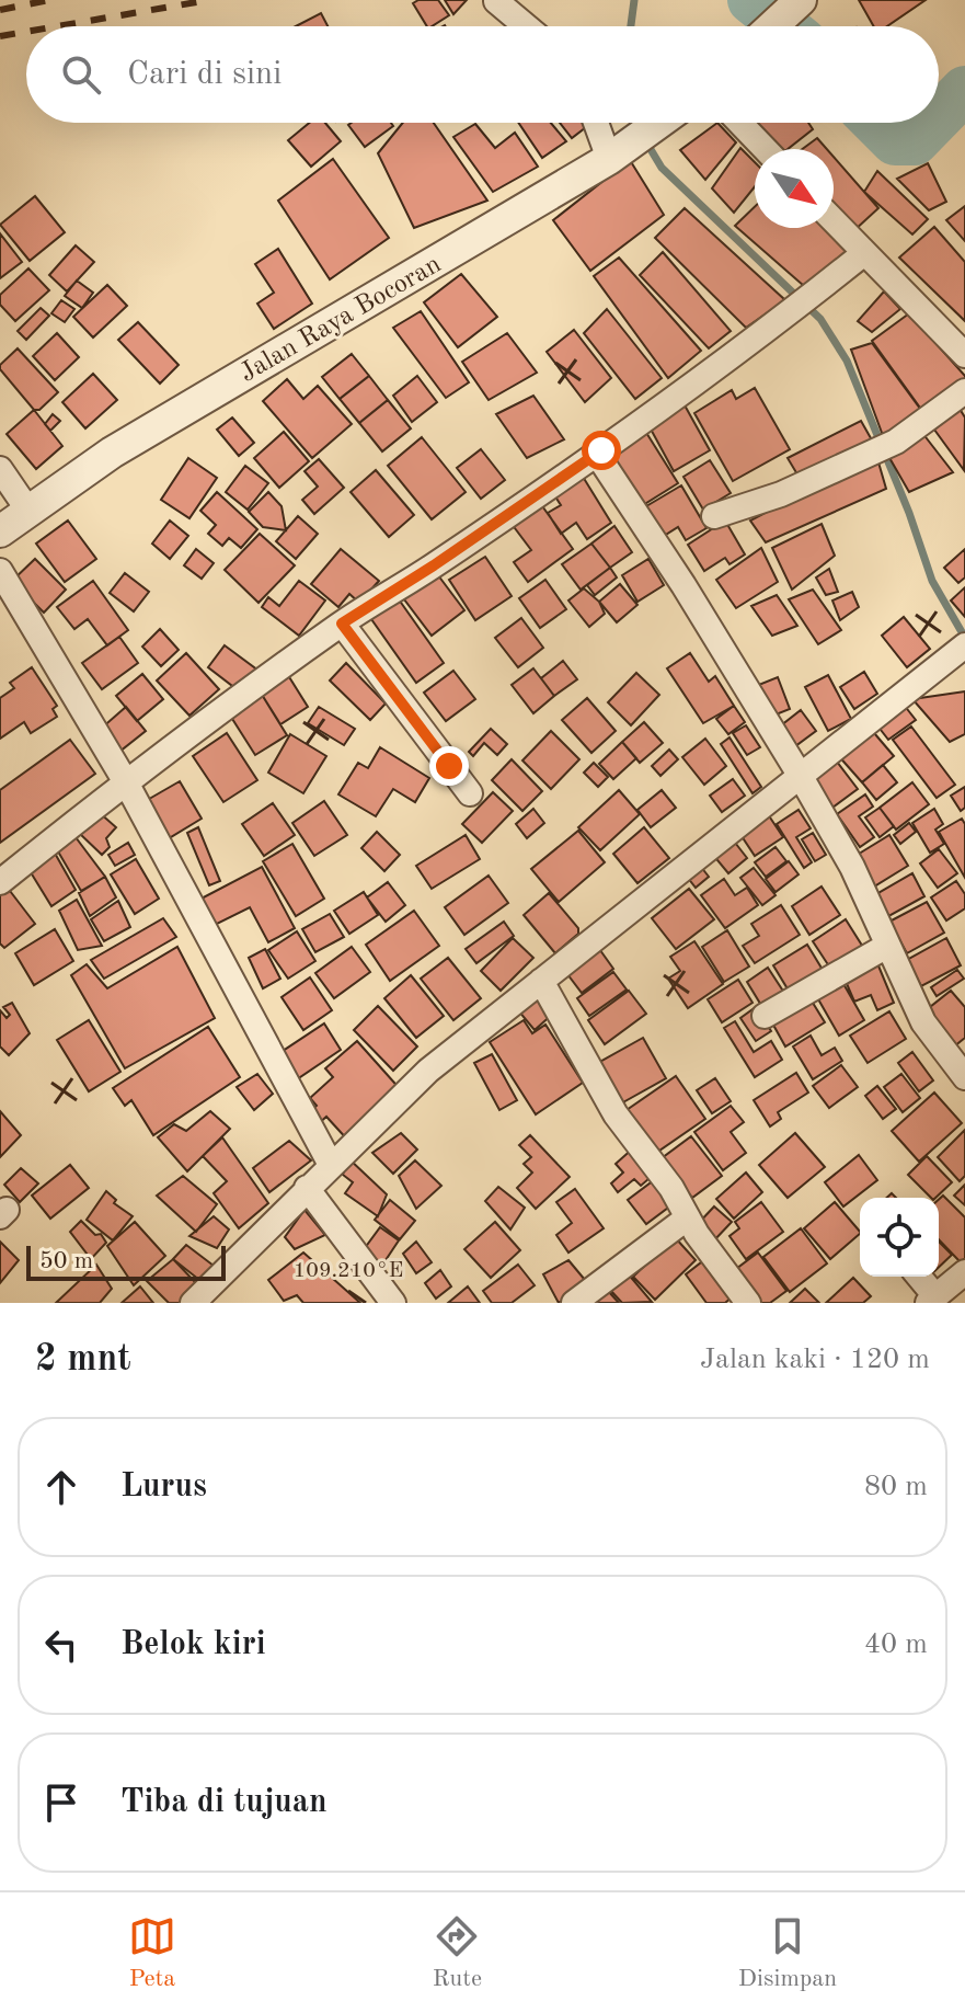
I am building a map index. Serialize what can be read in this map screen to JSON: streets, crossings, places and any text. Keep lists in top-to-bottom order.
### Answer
{
  "streets": {
    "street": ["Jalan Raya Bocoran"]
  },
  "scale_bar": "50 m",
  "north": "bottom right",
  "page": {
    "search": "Cari di sini",
    "scale": "50 m",
    "heading": ["2 mnt", "Jalan kaki · 120 m"],
    "list": [
      ["Lurus", "80 m"],
      ["Belok kiri", "40 m"],
      "Tiba di tujuan"
    ],
    "nav": ["Peta", "Rute", "Disimpan"]
  },
  "coordinates": ["109.210°E"]
}
